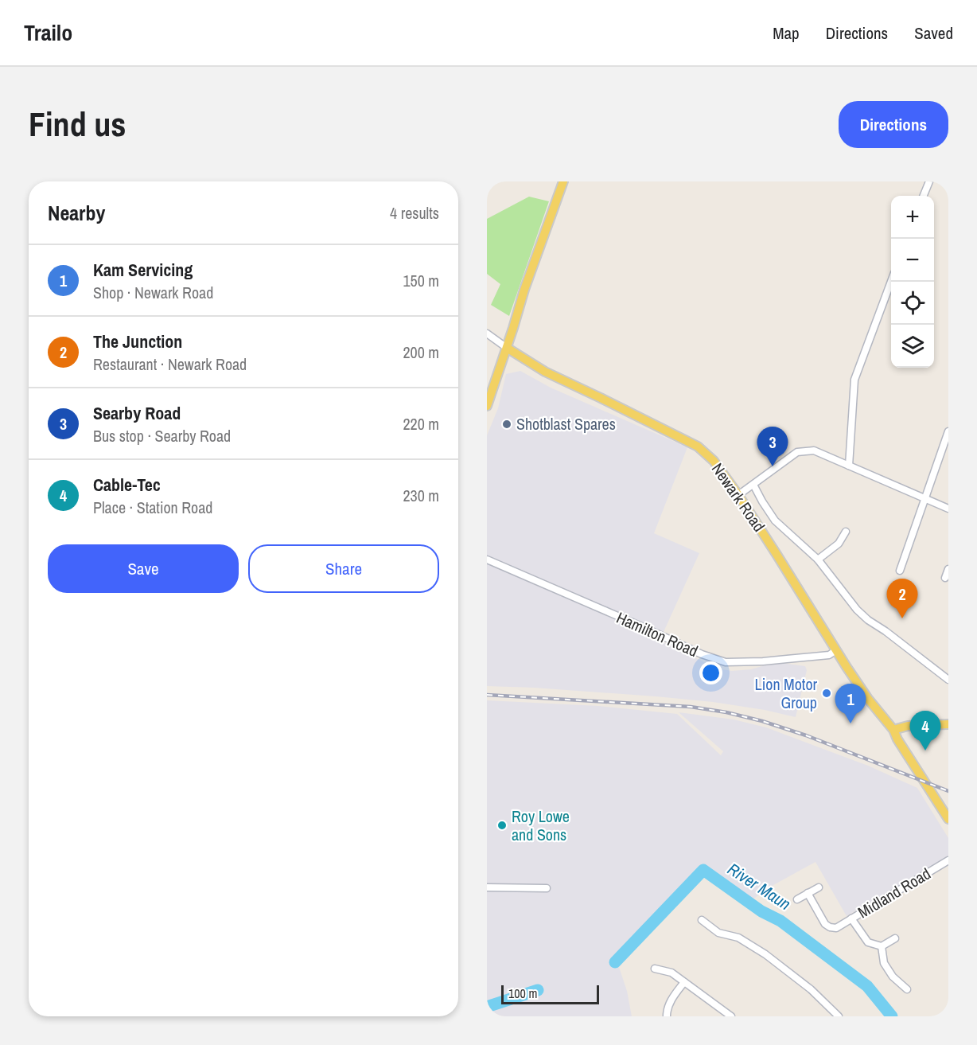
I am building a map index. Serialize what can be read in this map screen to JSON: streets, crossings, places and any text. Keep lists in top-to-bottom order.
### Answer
{
  "streets": {
    "main road": ["Newark Road"],
    "street": ["Hamilton Road", "Midland Road"]
  },
  "crossings": [
    ["Newark Road", "Hamilton Road"]
  ],
  "water": ["River Maun"],
  "places": ["Shotblast Spares", "Lion Motor Group", "Roy Lowe and Sons"],
  "scale_bar": "100 m",
  "page": {
    "header": "Trailo",
    "nav": ["Map", "Directions", "Saved"],
    "buttons": [
      "Directions",
      ["Save", "Share"]
    ],
    "title": "Find us",
    "heading": ["Nearby", "4 results"],
    "map_buttons": ["+", "−"],
    "list": [
      {
        "mark": "1",
        "name": "Kam Servicing",
        "note": "Shop · Newark Road",
        "value": "150 m"
      },
      {
        "mark": "2",
        "name": "The Junction",
        "note": "Restaurant · Newark Road",
        "value": "200 m"
      },
      {
        "mark": "3",
        "name": "Searby Road",
        "note": "Bus stop · Searby Road",
        "value": "220 m"
      },
      {
        "mark": "4",
        "name": "Cable-Tec",
        "note": "Place · Station Road",
        "value": "230 m"
      }
    ],
    "pins": [
      "3",
      "2",
      "1",
      "4"
    ],
    "scale": "100 m"
  }
}
